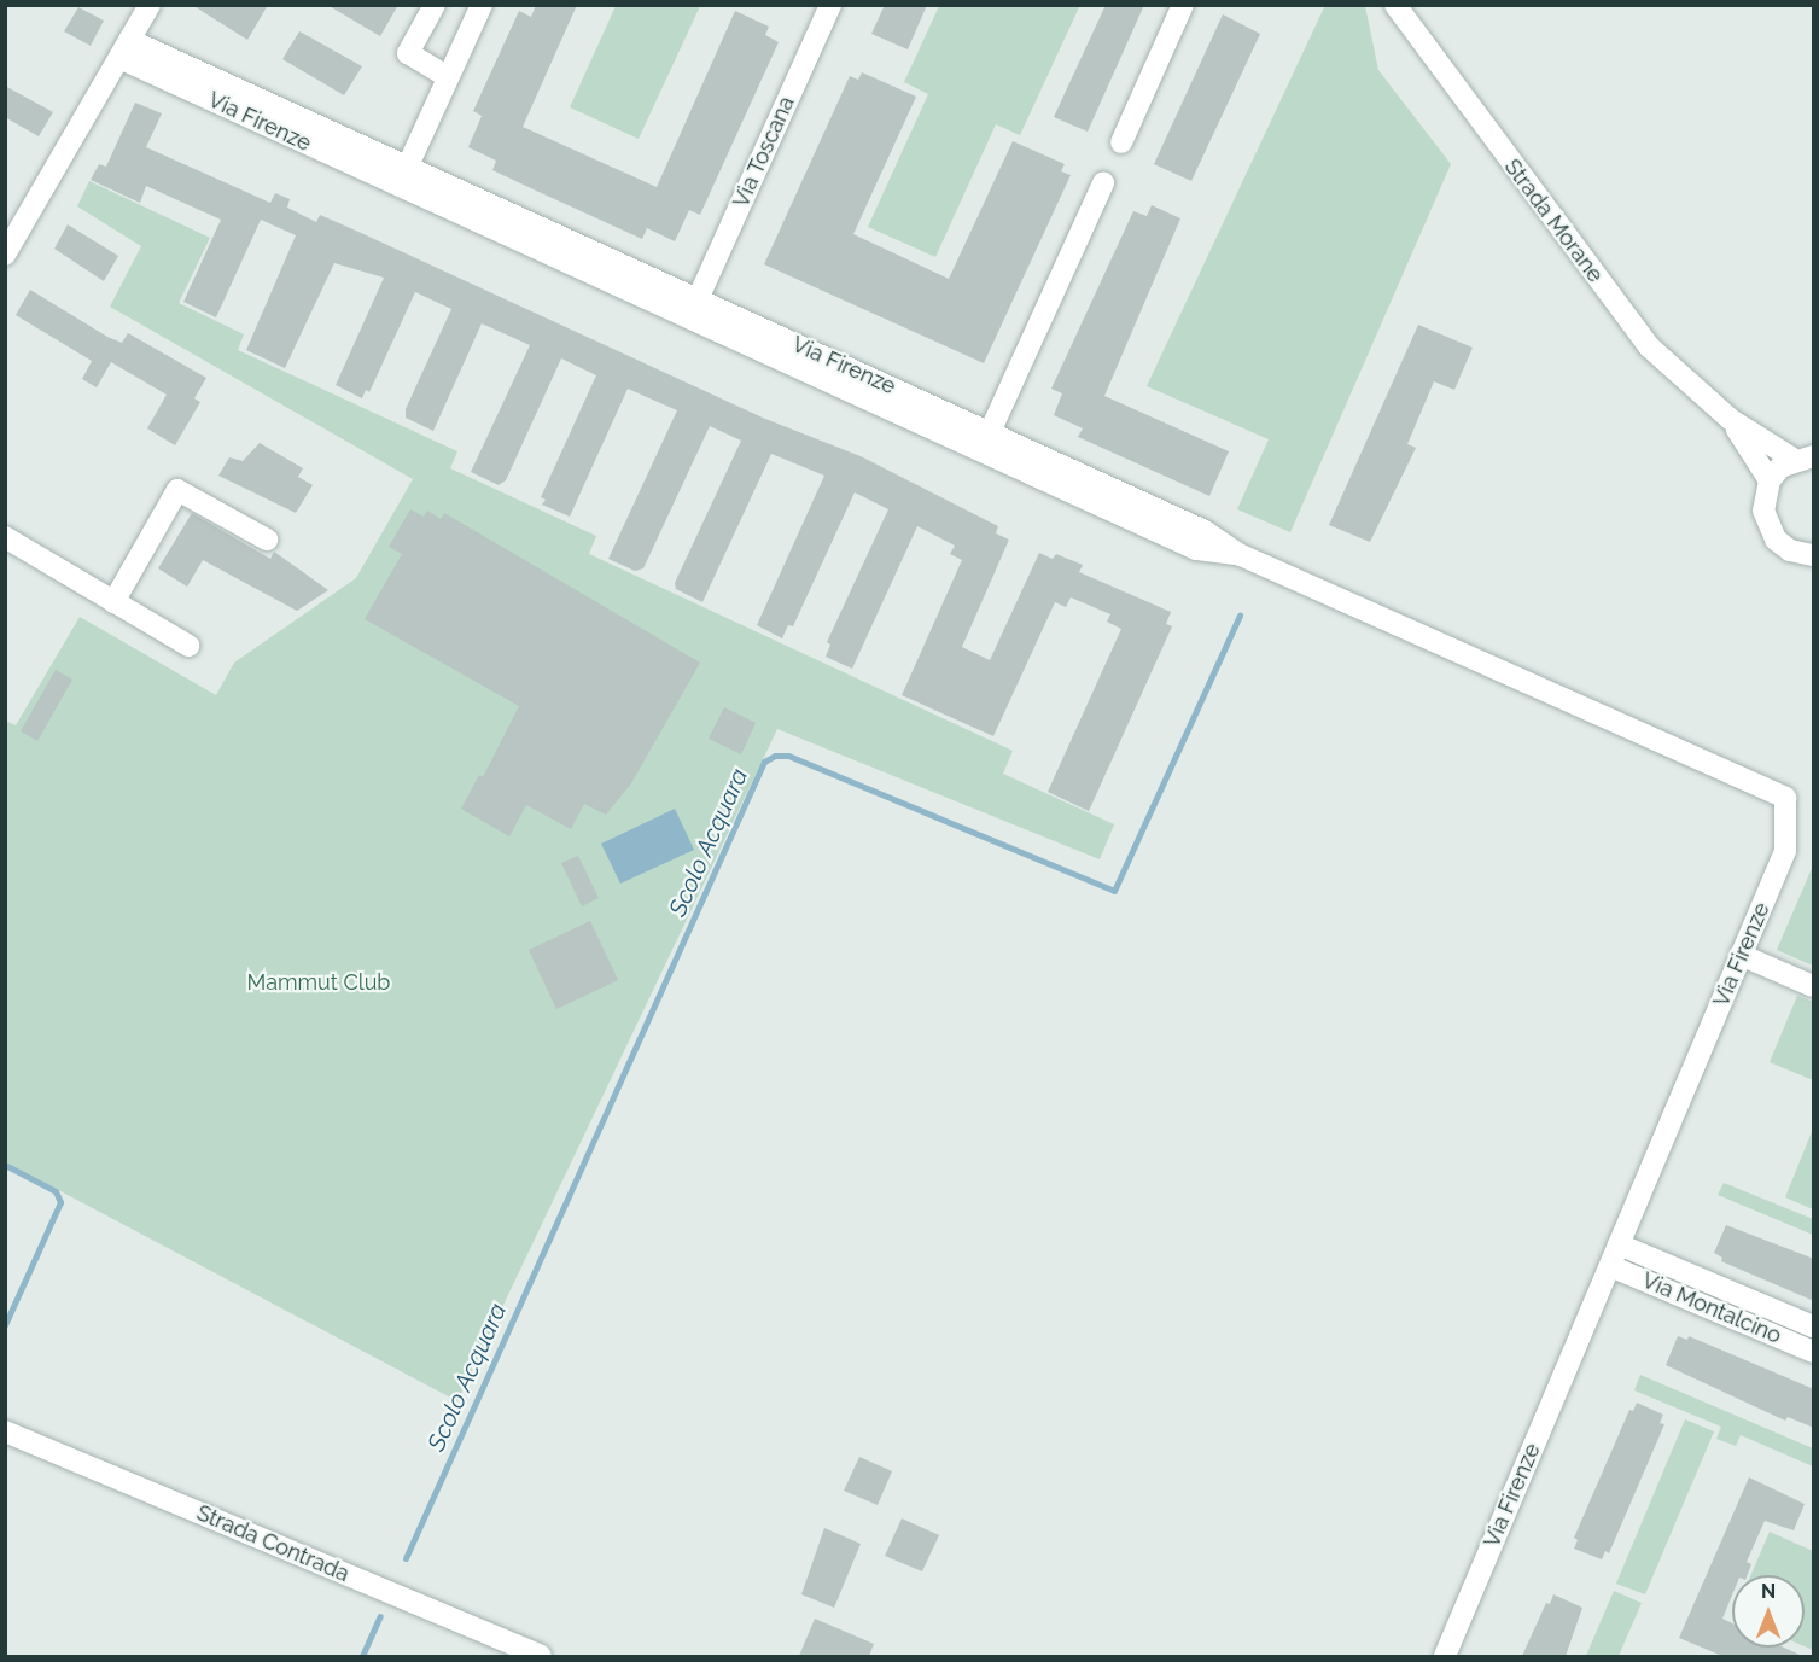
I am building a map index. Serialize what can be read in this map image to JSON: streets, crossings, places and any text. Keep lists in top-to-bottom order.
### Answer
{
  "streets": {
    "street": [
      "Via Firenze",
      "Via Toscana",
      "Strada Morane",
      "Via Montalcino",
      "Strada Contrada"
    ]
  },
  "crossings": [
    ["Via Firenze", "Via Toscana"],
    ["Via Firenze", "Via Montalcino"]
  ],
  "water": ["Scolo Acquara"],
  "parks": ["Mammut Club"],
  "north": "top"
}
